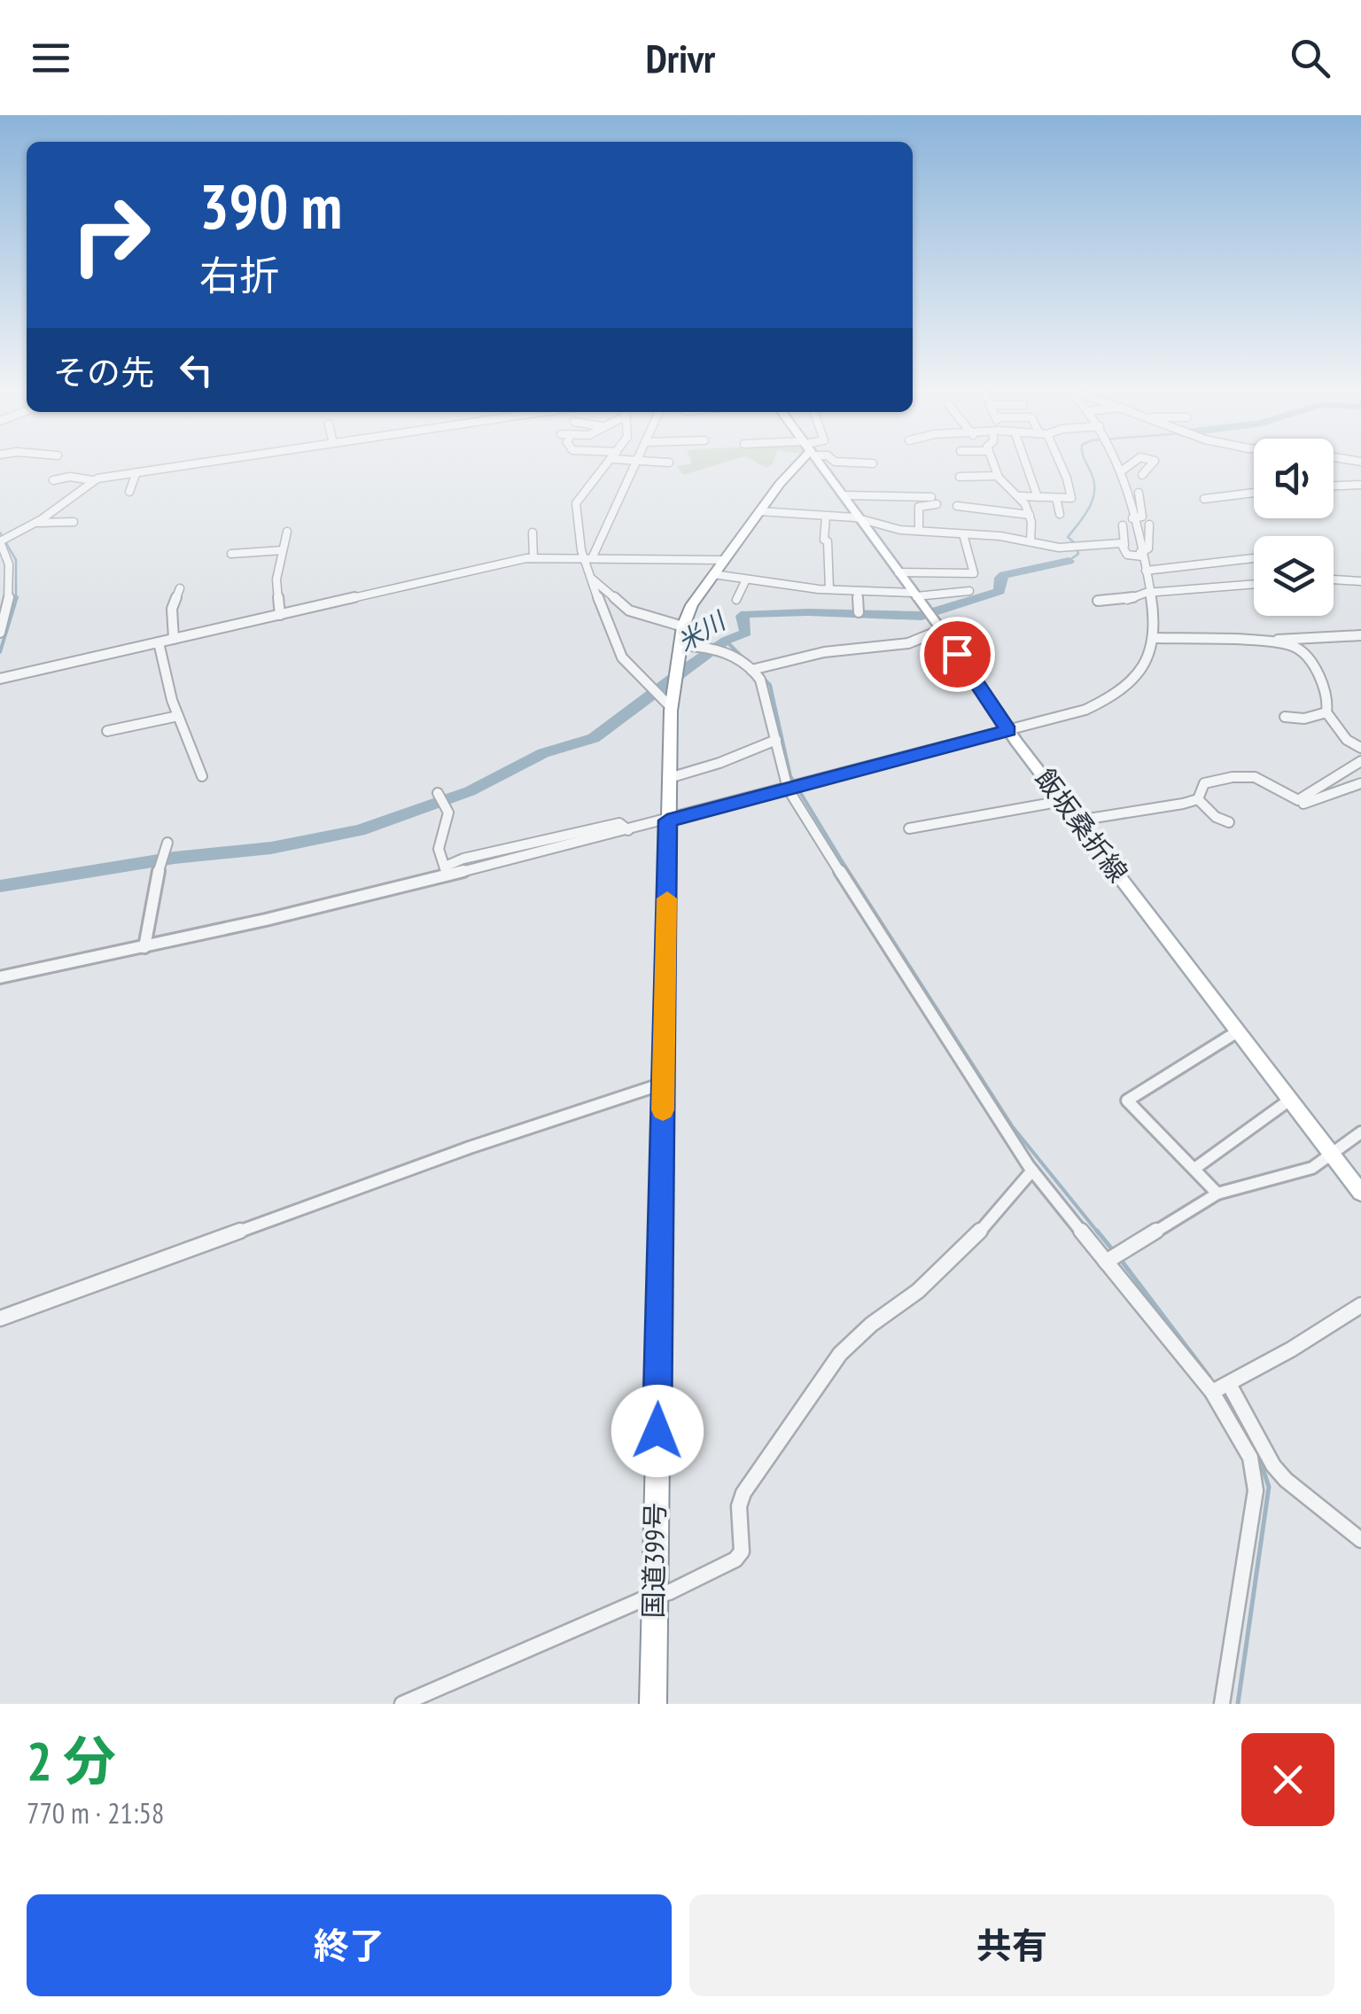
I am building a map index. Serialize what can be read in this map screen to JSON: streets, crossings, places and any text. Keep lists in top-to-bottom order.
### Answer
{
  "streets": {
    "highway": ["国道399号"],
    "main road": ["飯坂桑折線"]
  },
  "water": ["米川"],
  "page": {
    "header": "Drivr",
    "turn": ["390 m", "右折"],
    "then": "その先",
    "heading": ["2 分", "770 m · 21:58"],
    "buttons": ["終了", "共有"]
  }
}
